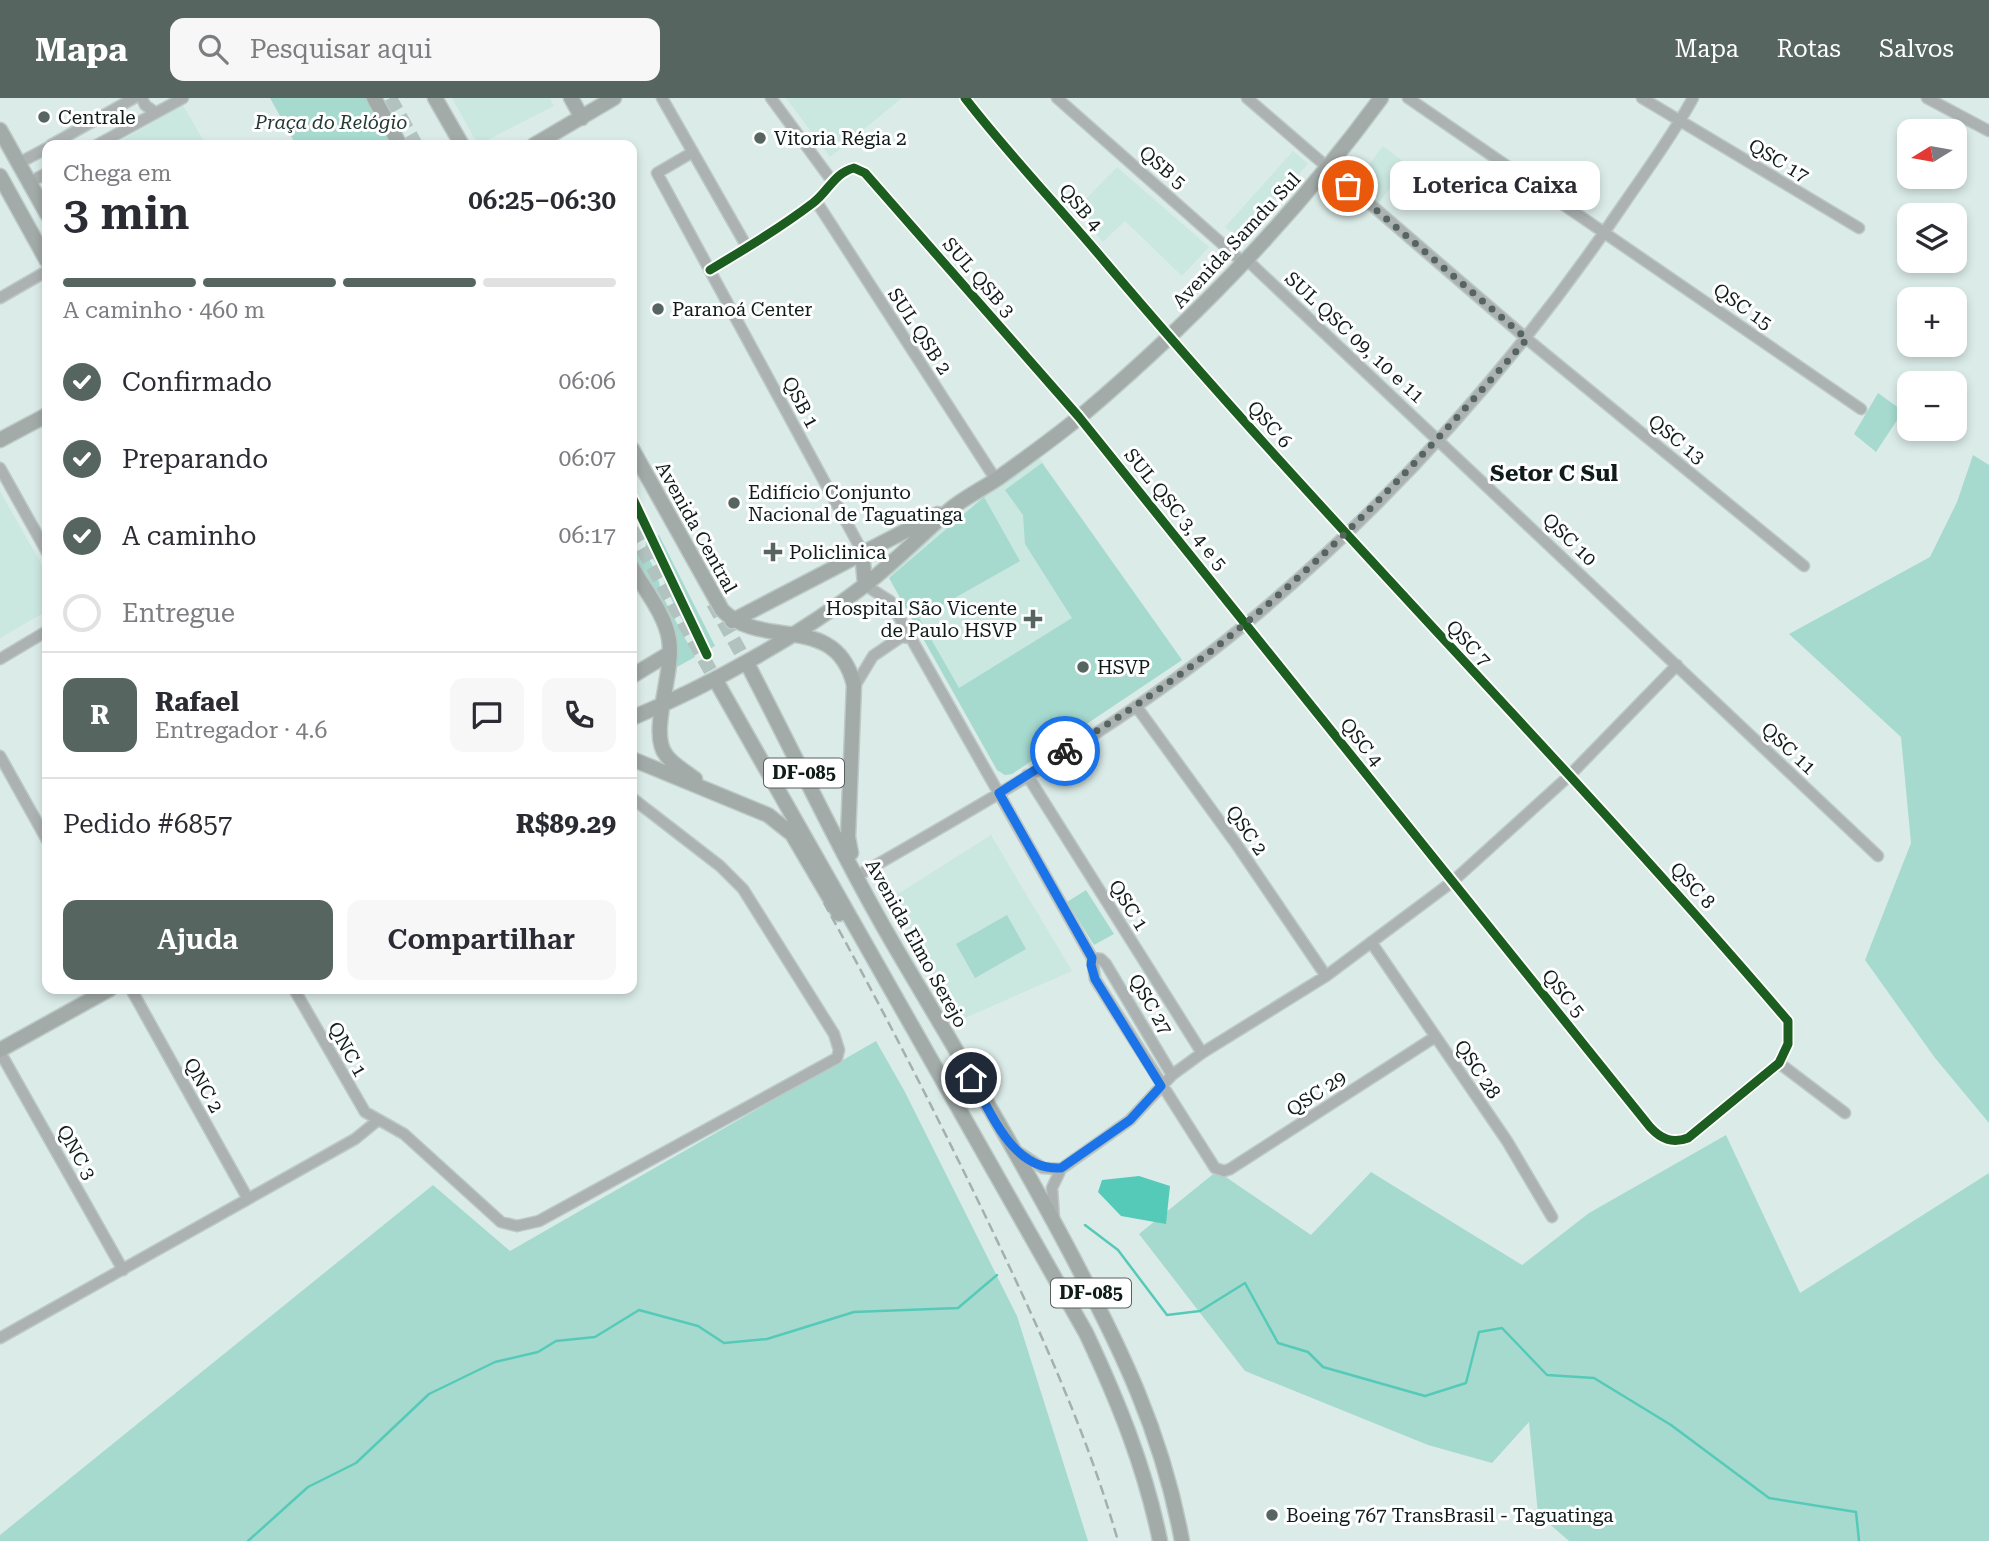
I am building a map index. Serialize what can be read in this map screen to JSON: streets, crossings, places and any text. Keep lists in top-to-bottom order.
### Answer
{
  "streets": {
    "main road": [
      "Avenida Samdu Sul",
      "Avenida Central",
      "DF-085",
      "Avenida Elmo Serejo"
    ],
    "street": [
      "QSC 17",
      "QSB 5",
      "QSB 4",
      "SUL QSB 3",
      "QSC 15",
      "SUL QSB 2",
      "SUL QSC 09, 10 e 11",
      "QSB 1",
      "QSC 6",
      "QSC 13",
      "SUL QSC 3, 4 e 5",
      "QSC 10",
      "QSC 7",
      "QSC 4",
      "QSC 11",
      "QSC 2",
      "QSC 8",
      "QSC 1",
      "QSC 5",
      "QSC 27",
      "QNC 1",
      "QSC 28",
      "QNC 2",
      "QSC 29",
      "QNC 3"
    ]
  },
  "crossings": [
    ["QSB 5", "Avenida Samdu Sul"],
    ["QSB 5", "SUL QSC 09, 10 e 11"],
    ["QSB 4", "Avenida Samdu Sul"],
    ["QSB 4", "QSC 6"],
    ["Avenida Samdu Sul", "SUL QSB 3"],
    ["Avenida Samdu Sul", "SUL QSB 2"],
    ["Avenida Samdu Sul", "SUL QSC 09, 10 e 11"],
    ["Avenida Samdu Sul", "QSC 6"],
    ["Avenida Samdu Sul", "QSC 13"],
    ["Avenida Samdu Sul", "SUL QSC 3, 4 e 5"],
    ["Avenida Samdu Sul", "QSC 27"],
    ["SUL QSB 3", "SUL QSC 3, 4 e 5"],
    ["SUL QSC 09, 10 e 11", "QSC 10"],
    ["QSC 6", "QSC 7"],
    ["SUL QSC 3, 4 e 5", "QSC 4"],
    ["QSC 10", "QSC 11"],
    ["QSC 7", "QSC 8"],
    ["QSC 4", "QSC 5"],
    ["QSC 8", "QSC 5"],
    ["QSC 27", "QSC 29"],
    ["QSC 28", "QSC 29"]
  ],
  "districts": ["Setor C Sul"],
  "parks": ["Praça do Relógio"],
  "places": {
    "other": [
      "Centrale",
      "Vitoria Régia 2",
      "Loterica Caixa",
      "Paranoá Center",
      "Edifício Conjunto Nacional de Taguatinga",
      "HSVP",
      "Boeing 767 TransBrasil - Taguatinga"
    ],
    "health": ["Policlinica", "Hospital São Vicente de Paulo HSVP"]
  },
  "north": "left",
  "page": {
    "header": "Mapa",
    "search": "Pesquisar aqui",
    "nav": ["Mapa", "Rotas", "Salvos"],
    "map_buttons": ["+", "−"],
    "heading": ["3 min", "Chega em", "06:25–06:30"],
    "panel": [
      "Rafael",
      "Entregador · 4.6",
      "Pedido #6857",
      "R$89.29"
    ],
    "bubble": "Loterica Caixa",
    "bar": "A caminho · 460 m",
    "list": [
      ["Confirmado", "06:06"],
      ["Preparando", "06:07"],
      ["A caminho", "06:17"],
      "Entregue"
    ],
    "round": "R",
    "buttons": ["Ajuda", "Compartilhar"]
  }
}
